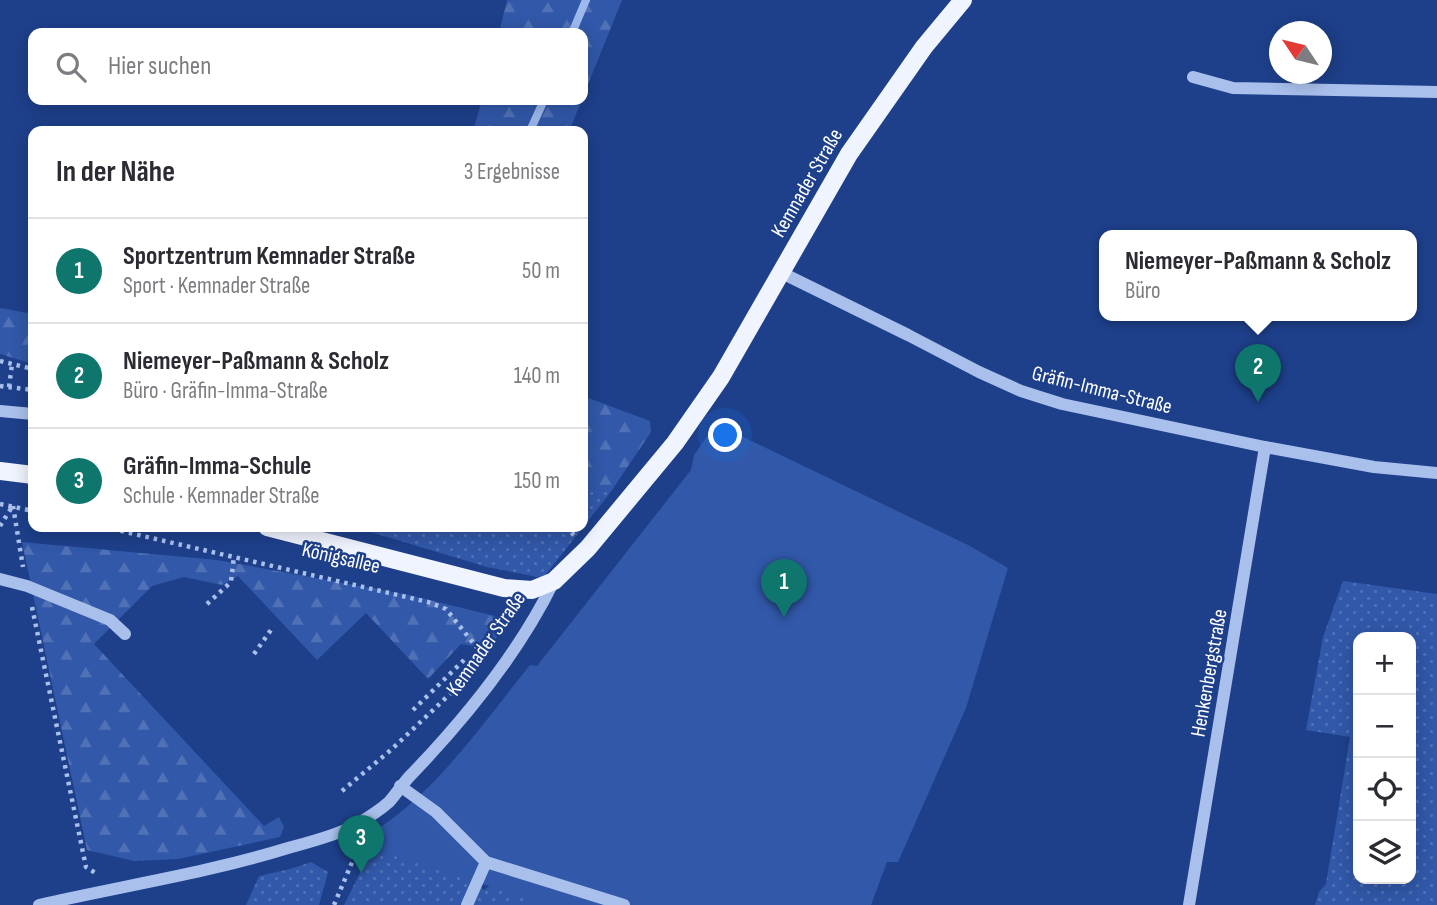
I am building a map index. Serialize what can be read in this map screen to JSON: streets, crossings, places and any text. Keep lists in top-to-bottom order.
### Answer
{
  "streets": {
    "main road": ["Kemnader Straße", "Königsallee"],
    "street": ["Gräfin-Imma-Straße", "Henkenbergstraße"]
  },
  "crossings": [
    ["Kemnader Straße", "Gräfin-Imma-Straße"],
    ["Kemnader Straße", "Königsallee"],
    ["Gräfin-Imma-Straße", "Henkenbergstraße"]
  ],
  "north": "top left",
  "page": {
    "search": "Hier suchen",
    "heading": ["In der Nähe", "3 Ergebnisse"],
    "list": [
      {
        "mark": "1",
        "name": "Sportzentrum Kemnader Straße",
        "note": "Sport · Kemnader Straße",
        "value": "50 m"
      },
      {
        "mark": "2",
        "name": "Niemeyer-Paßmann & Scholz",
        "note": "Büro · Gräfin-Imma-Straße",
        "value": "140 m"
      },
      {
        "mark": "3",
        "name": "Gräfin-Imma-Schule",
        "note": "Schule · Kemnader Straße",
        "value": "150 m"
      }
    ],
    "popup": ["Niemeyer-Paßmann & Scholz", "Büro"],
    "pins": ["2", "1", "3"],
    "map_buttons": ["+", "−"]
  }
}
